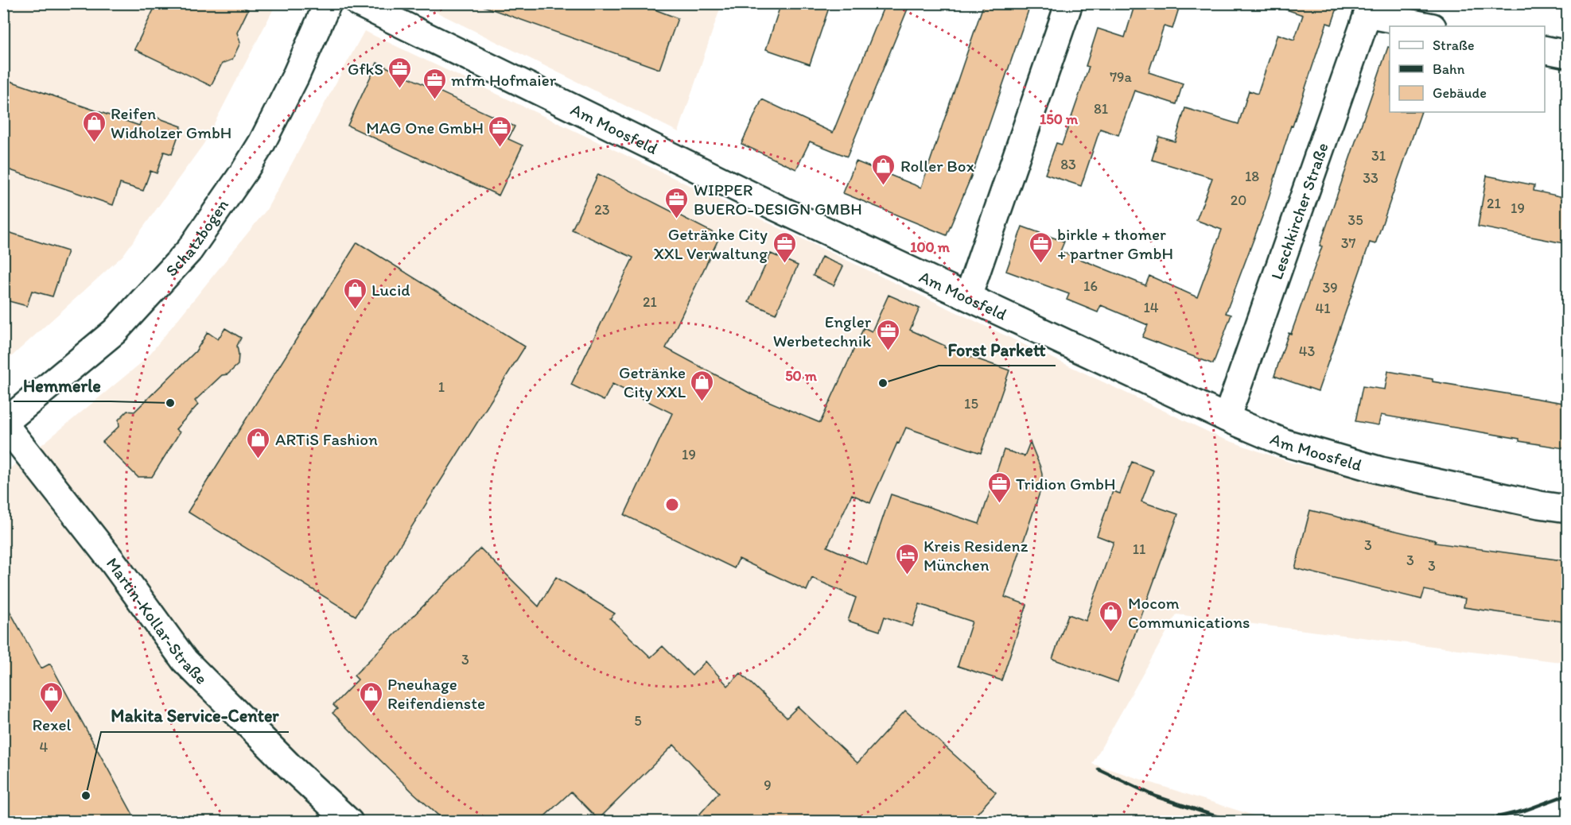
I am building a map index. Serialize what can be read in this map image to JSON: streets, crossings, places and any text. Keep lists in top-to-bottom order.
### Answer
{
  "streets": {
    "street": [
      "Am Moosfeld",
      "Leschkircher Straße",
      "Schatzbogen",
      "Martin-Kollar-Straße"
    ]
  },
  "crossings": [
    ["Am Moosfeld", "Leschkircher Straße"],
    ["Schatzbogen", "Martin-Kollar-Straße"]
  ],
  "places": {
    "office": [
      "GfkS",
      "mfm Hofmaier",
      "MAG One GmbH",
      "WIPPER BUERO-DESIGN GMBH",
      "Getränke City XXL Verwaltung",
      "birkle + thomer + partner GmbH",
      "Engler Werbetechnik",
      "Tridion GmbH"
    ],
    "shop": [
      "Reifen Widholzer GmbH",
      "Roller Box",
      "Lucid",
      "Getränke City XXL",
      "ARTiS Fashion",
      "Mocom Communications",
      "Rexel",
      "Pneuhage Reifendienste"
    ],
    "other": ["Forst Parkett", "Hemmerle", "Makita Service-Center"],
    "hotel": ["Kreis Residenz München"]
  },
  "house_numbers": [
    "79a",
    "81",
    "31",
    "83",
    "18",
    "33",
    "20",
    "21",
    "19",
    "23",
    "35",
    "37",
    "16",
    "39",
    "21",
    "14",
    "41",
    "43",
    "1",
    "15",
    "19",
    "3",
    "11",
    "3",
    "3",
    "3",
    "5",
    "4",
    "9"
  ],
  "legend": ["Straße", "Bahn", "Gebäude"],
  "rings": ["150 m", "100 m", "50 m"]
}
